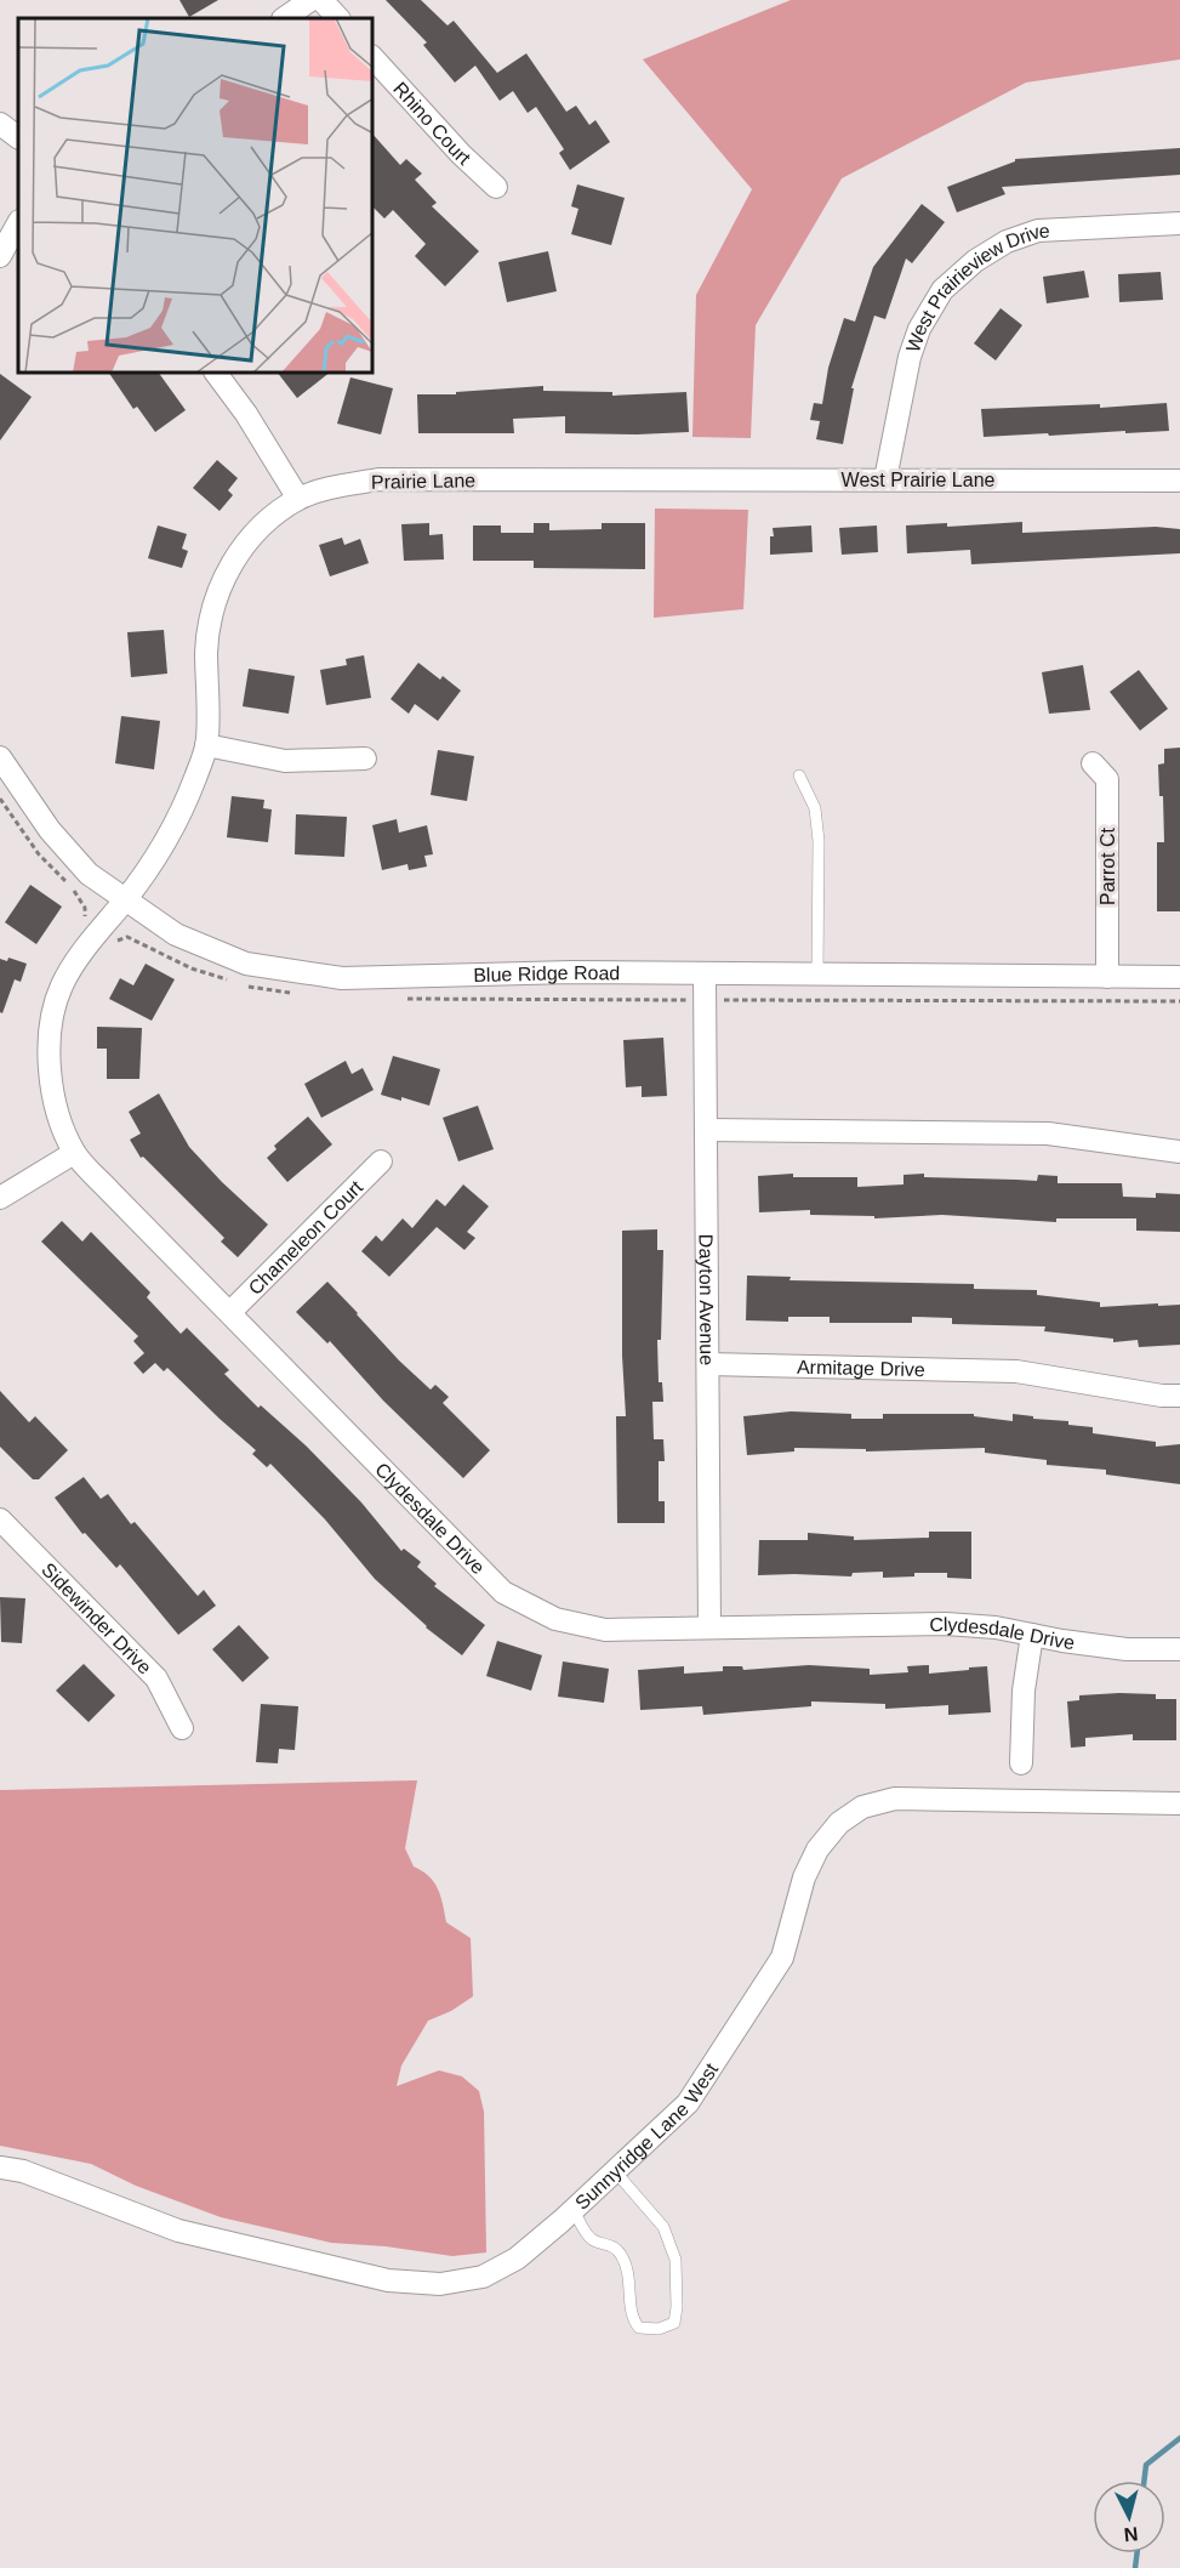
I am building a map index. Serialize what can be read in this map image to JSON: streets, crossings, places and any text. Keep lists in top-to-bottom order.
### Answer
{
  "streets": {
    "street": [
      "Rhino Court",
      "West Prairieview Drive",
      "West Prairie Lane",
      "Prairie Lane",
      "Parrot Ct",
      "Blue Ridge Road",
      "Chameleon Court",
      "Dayton Avenue",
      "Armitage Drive",
      "Clydesdale Drive",
      "Sidewinder Drive",
      "Sunnyridge Lane West"
    ]
  },
  "crossings": [
    ["West Prairieview Drive", "West Prairie Lane"],
    ["West Prairie Lane", "Prairie Lane"],
    ["Prairie Lane", "Blue Ridge Road"],
    ["Prairie Lane", "Clydesdale Drive"],
    ["Parrot Ct", "Blue Ridge Road"],
    ["Blue Ridge Road", "Dayton Avenue"],
    ["Blue Ridge Road", "Clydesdale Drive"],
    ["Chameleon Court", "Clydesdale Drive"],
    ["Dayton Avenue", "Armitage Drive"],
    ["Dayton Avenue", "Clydesdale Drive"]
  ],
  "north": "bottom"
}
